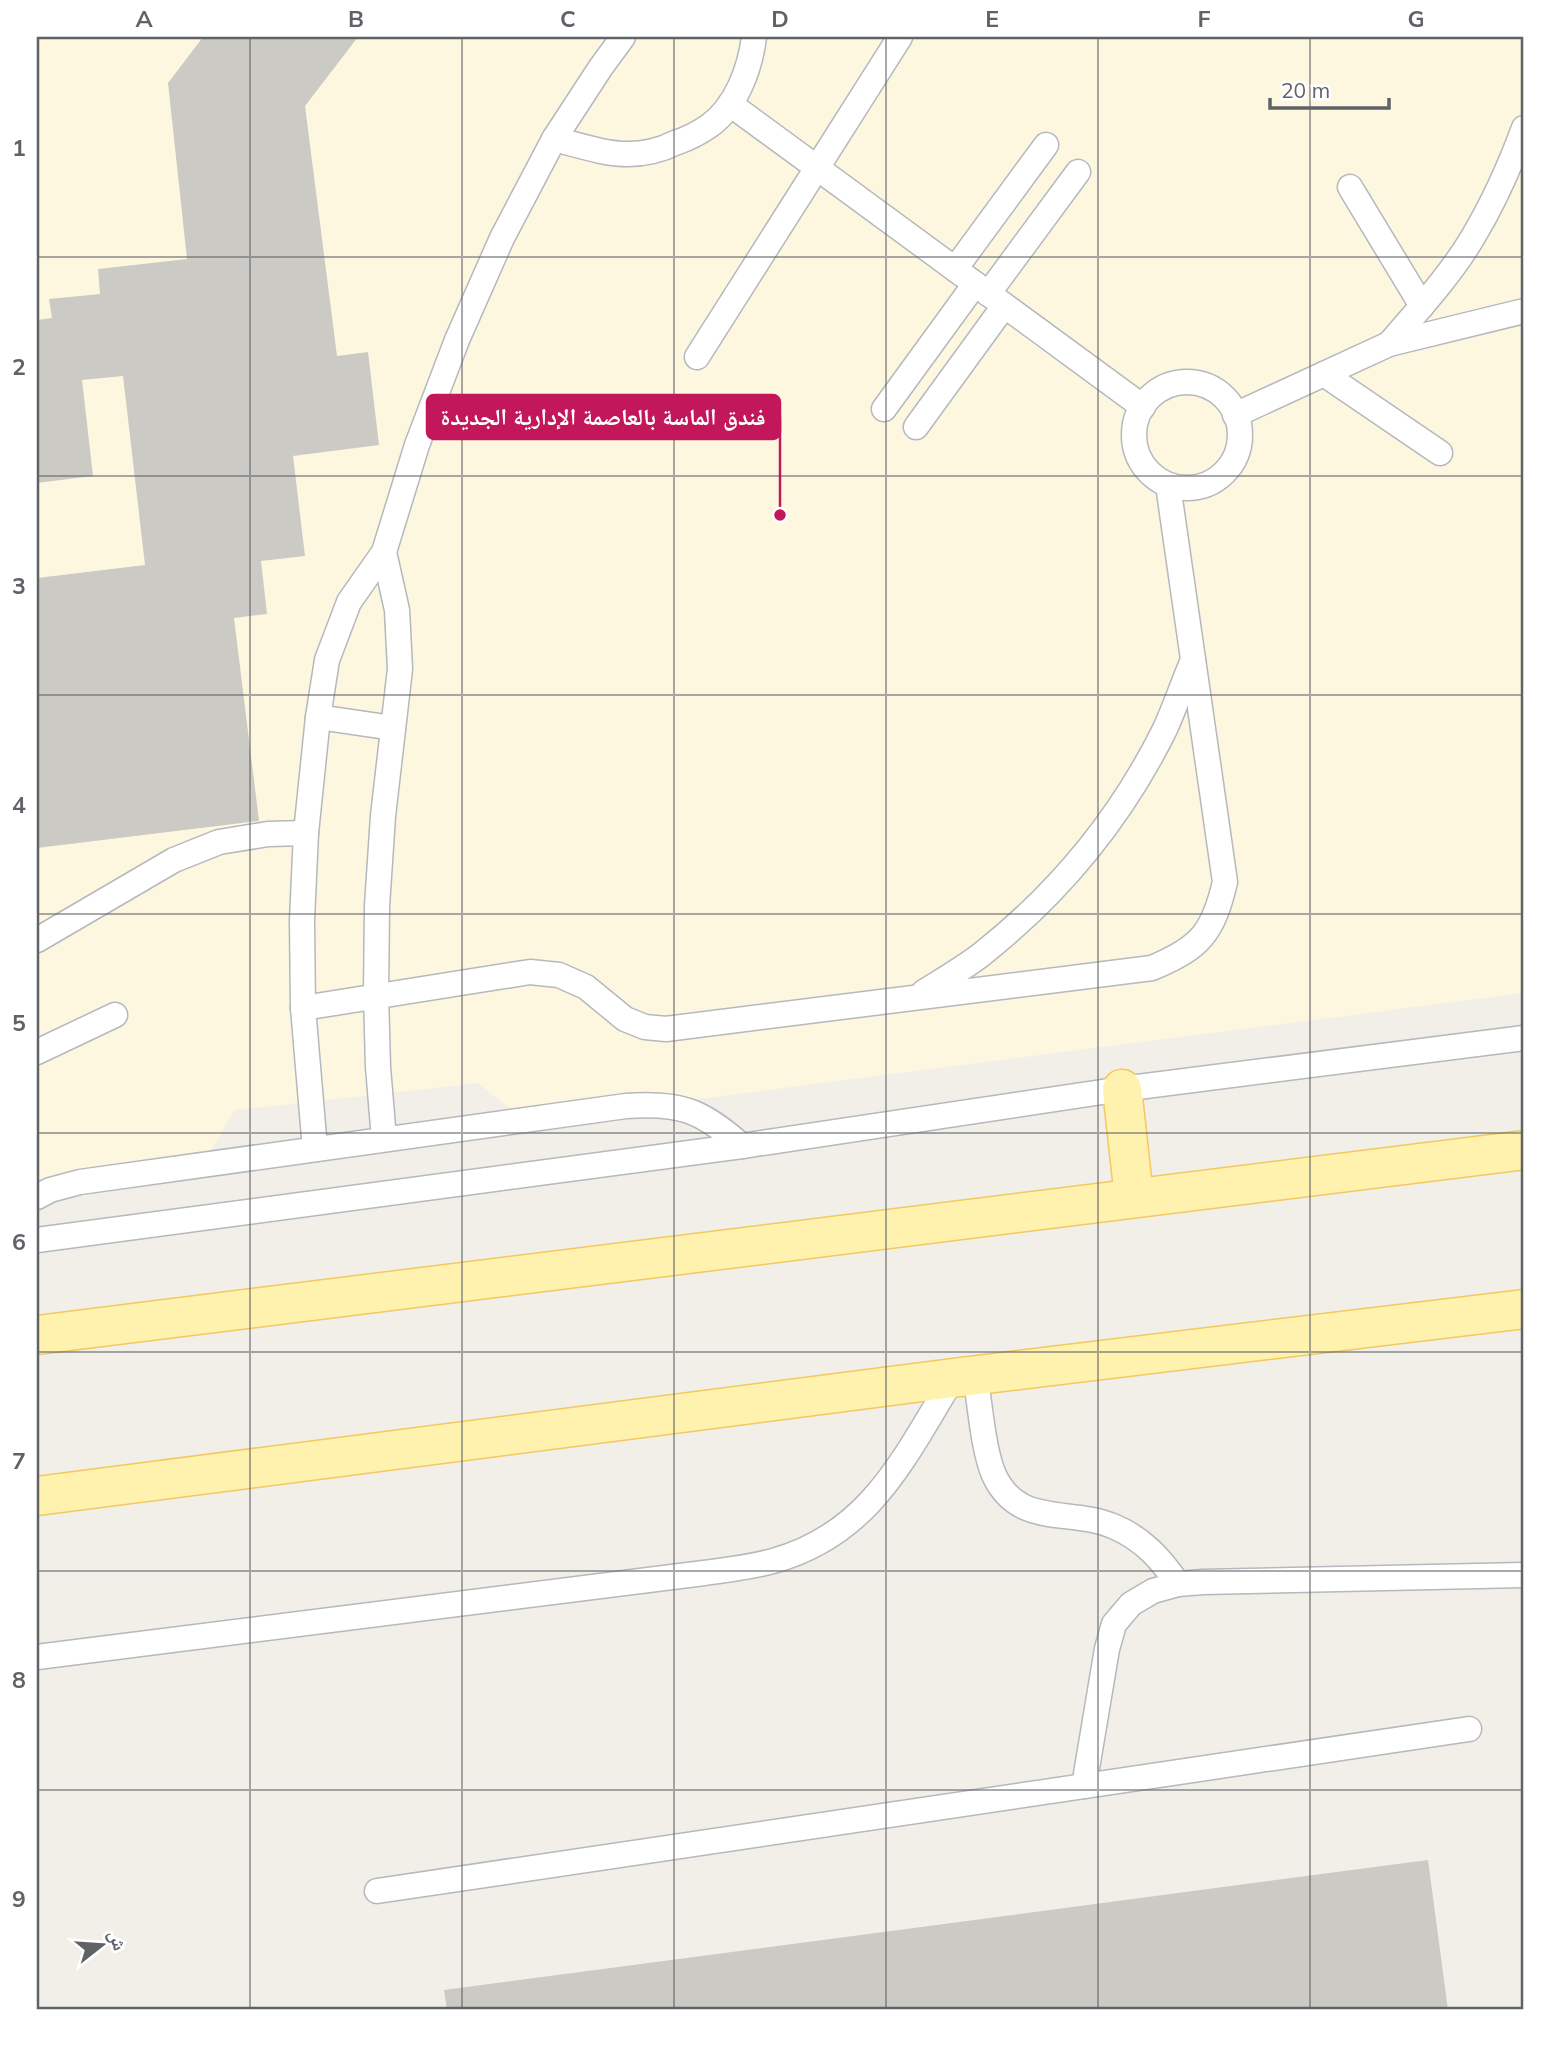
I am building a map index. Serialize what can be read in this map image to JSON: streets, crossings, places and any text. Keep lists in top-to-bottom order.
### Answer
{
  "places": ["فندق الماسة بالعاصمة الإدارية الجديدة"],
  "scale_bar": "20 m",
  "north": "right",
  "grid": {
    "columns": [
      "A",
      "B",
      "C",
      "D",
      "E",
      "F",
      "G"
    ],
    "rows": [
      "1",
      "2",
      "3",
      "4",
      "5",
      "6",
      "7",
      "8",
      "9"
    ]
  }
}
